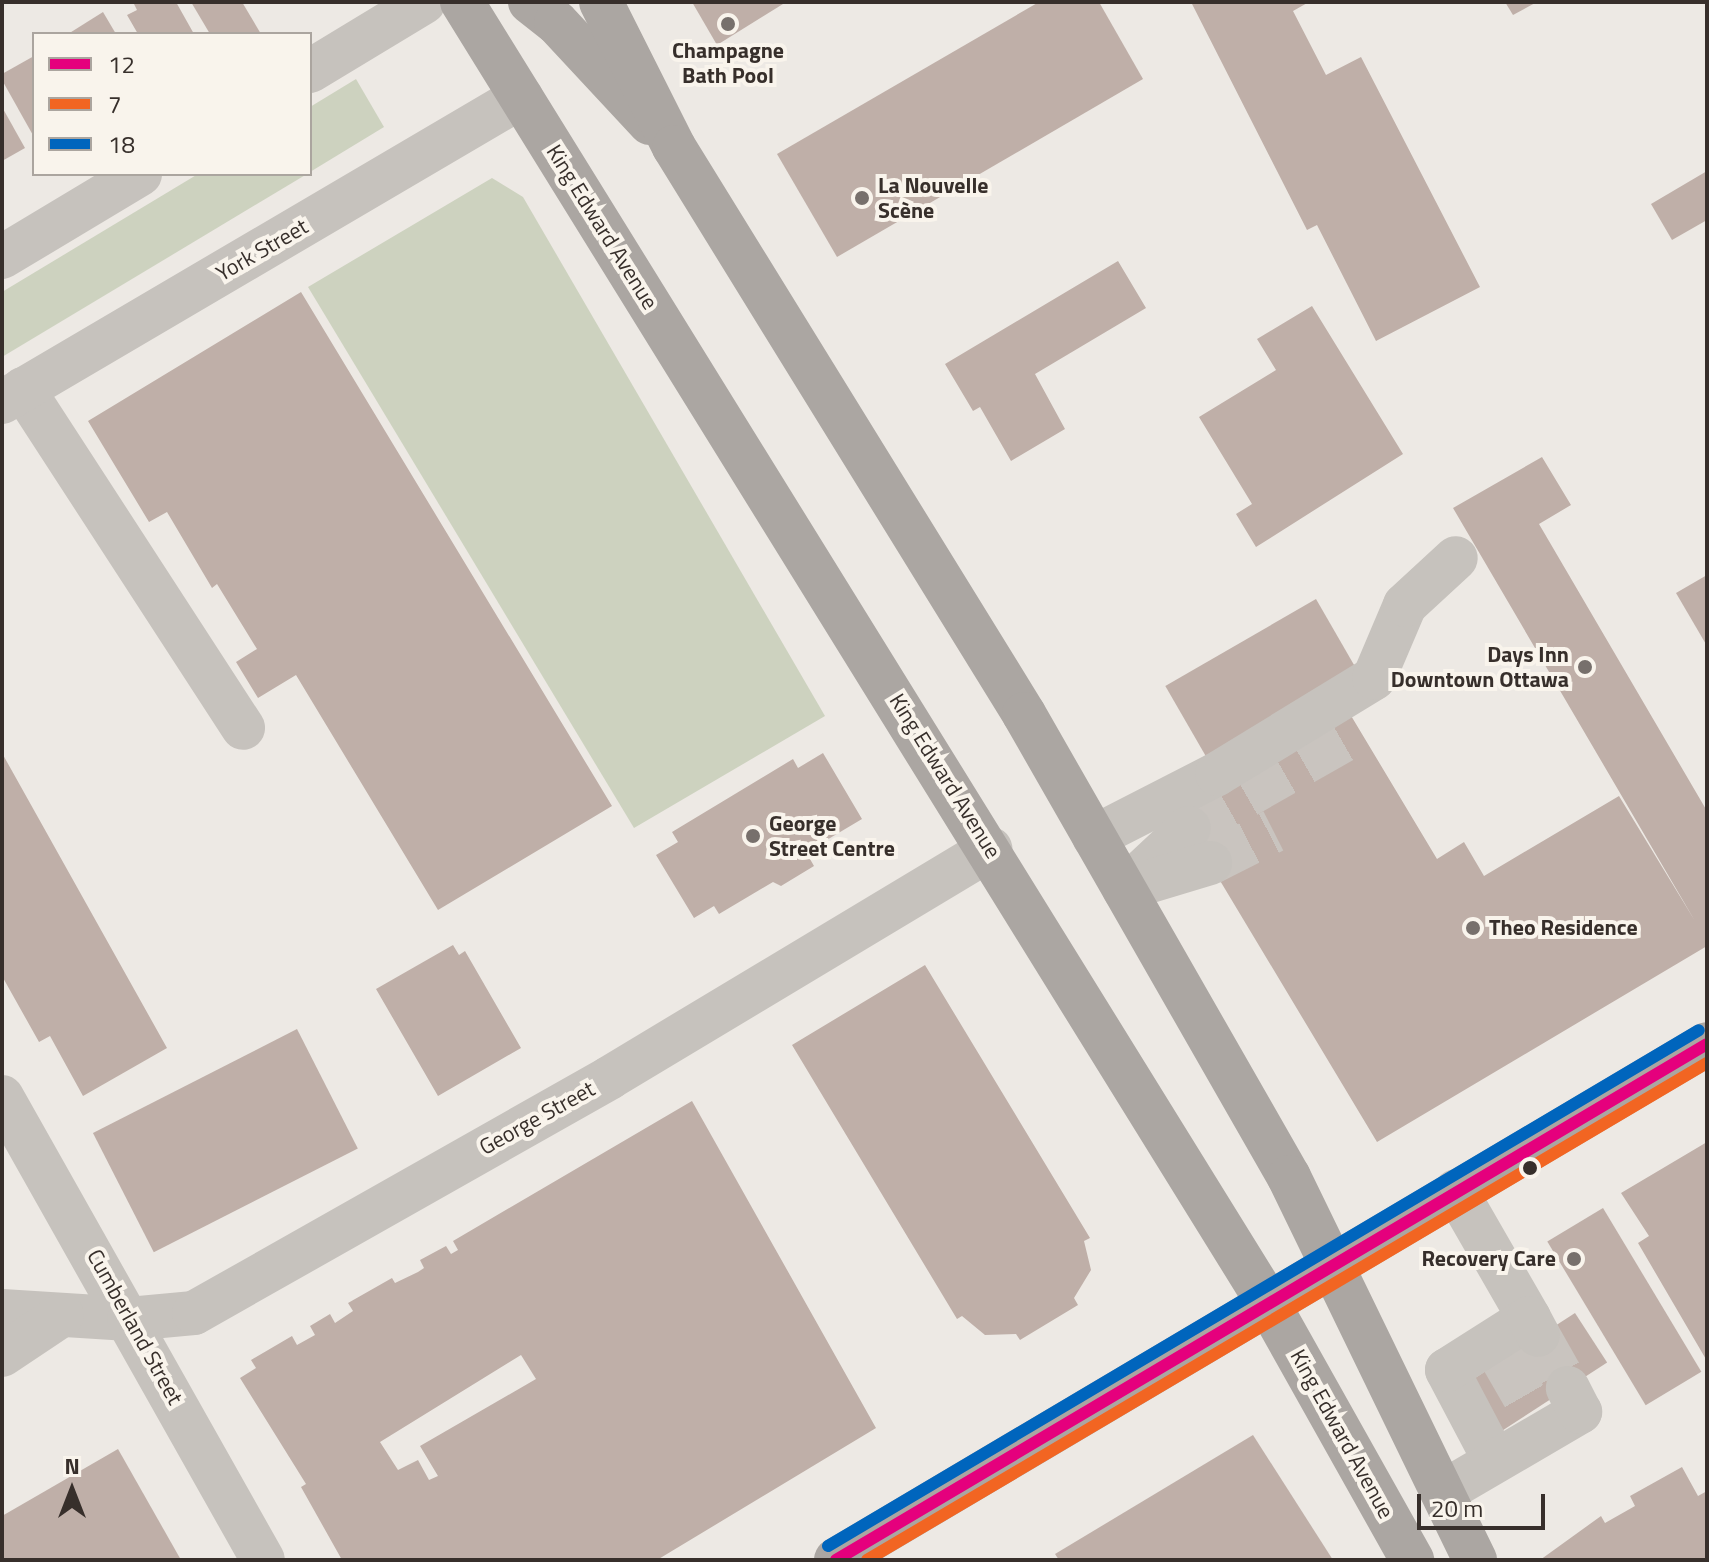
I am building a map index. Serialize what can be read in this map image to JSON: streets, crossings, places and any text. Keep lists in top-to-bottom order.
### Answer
{
  "streets": {
    "main road": ["King Edward Avenue"],
    "street": ["York Street", "George Street", "Cumberland Street"]
  },
  "crossings": [
    ["King Edward Avenue", "York Street"],
    ["King Edward Avenue", "George Street"],
    ["George Street", "Cumberland Street"]
  ],
  "places": [
    "Champagne Bath Pool",
    "La Nouvelle Scène",
    "Days Inn Downtown Ottawa",
    "George Street Centre",
    "Theo Residence",
    "Recovery Care"
  ],
  "lines": ["transit line 18", "transit line 12", "transit line 7"],
  "legend": ["12", "7", "18"],
  "scale_bar": "20 m",
  "north": "top"
}
